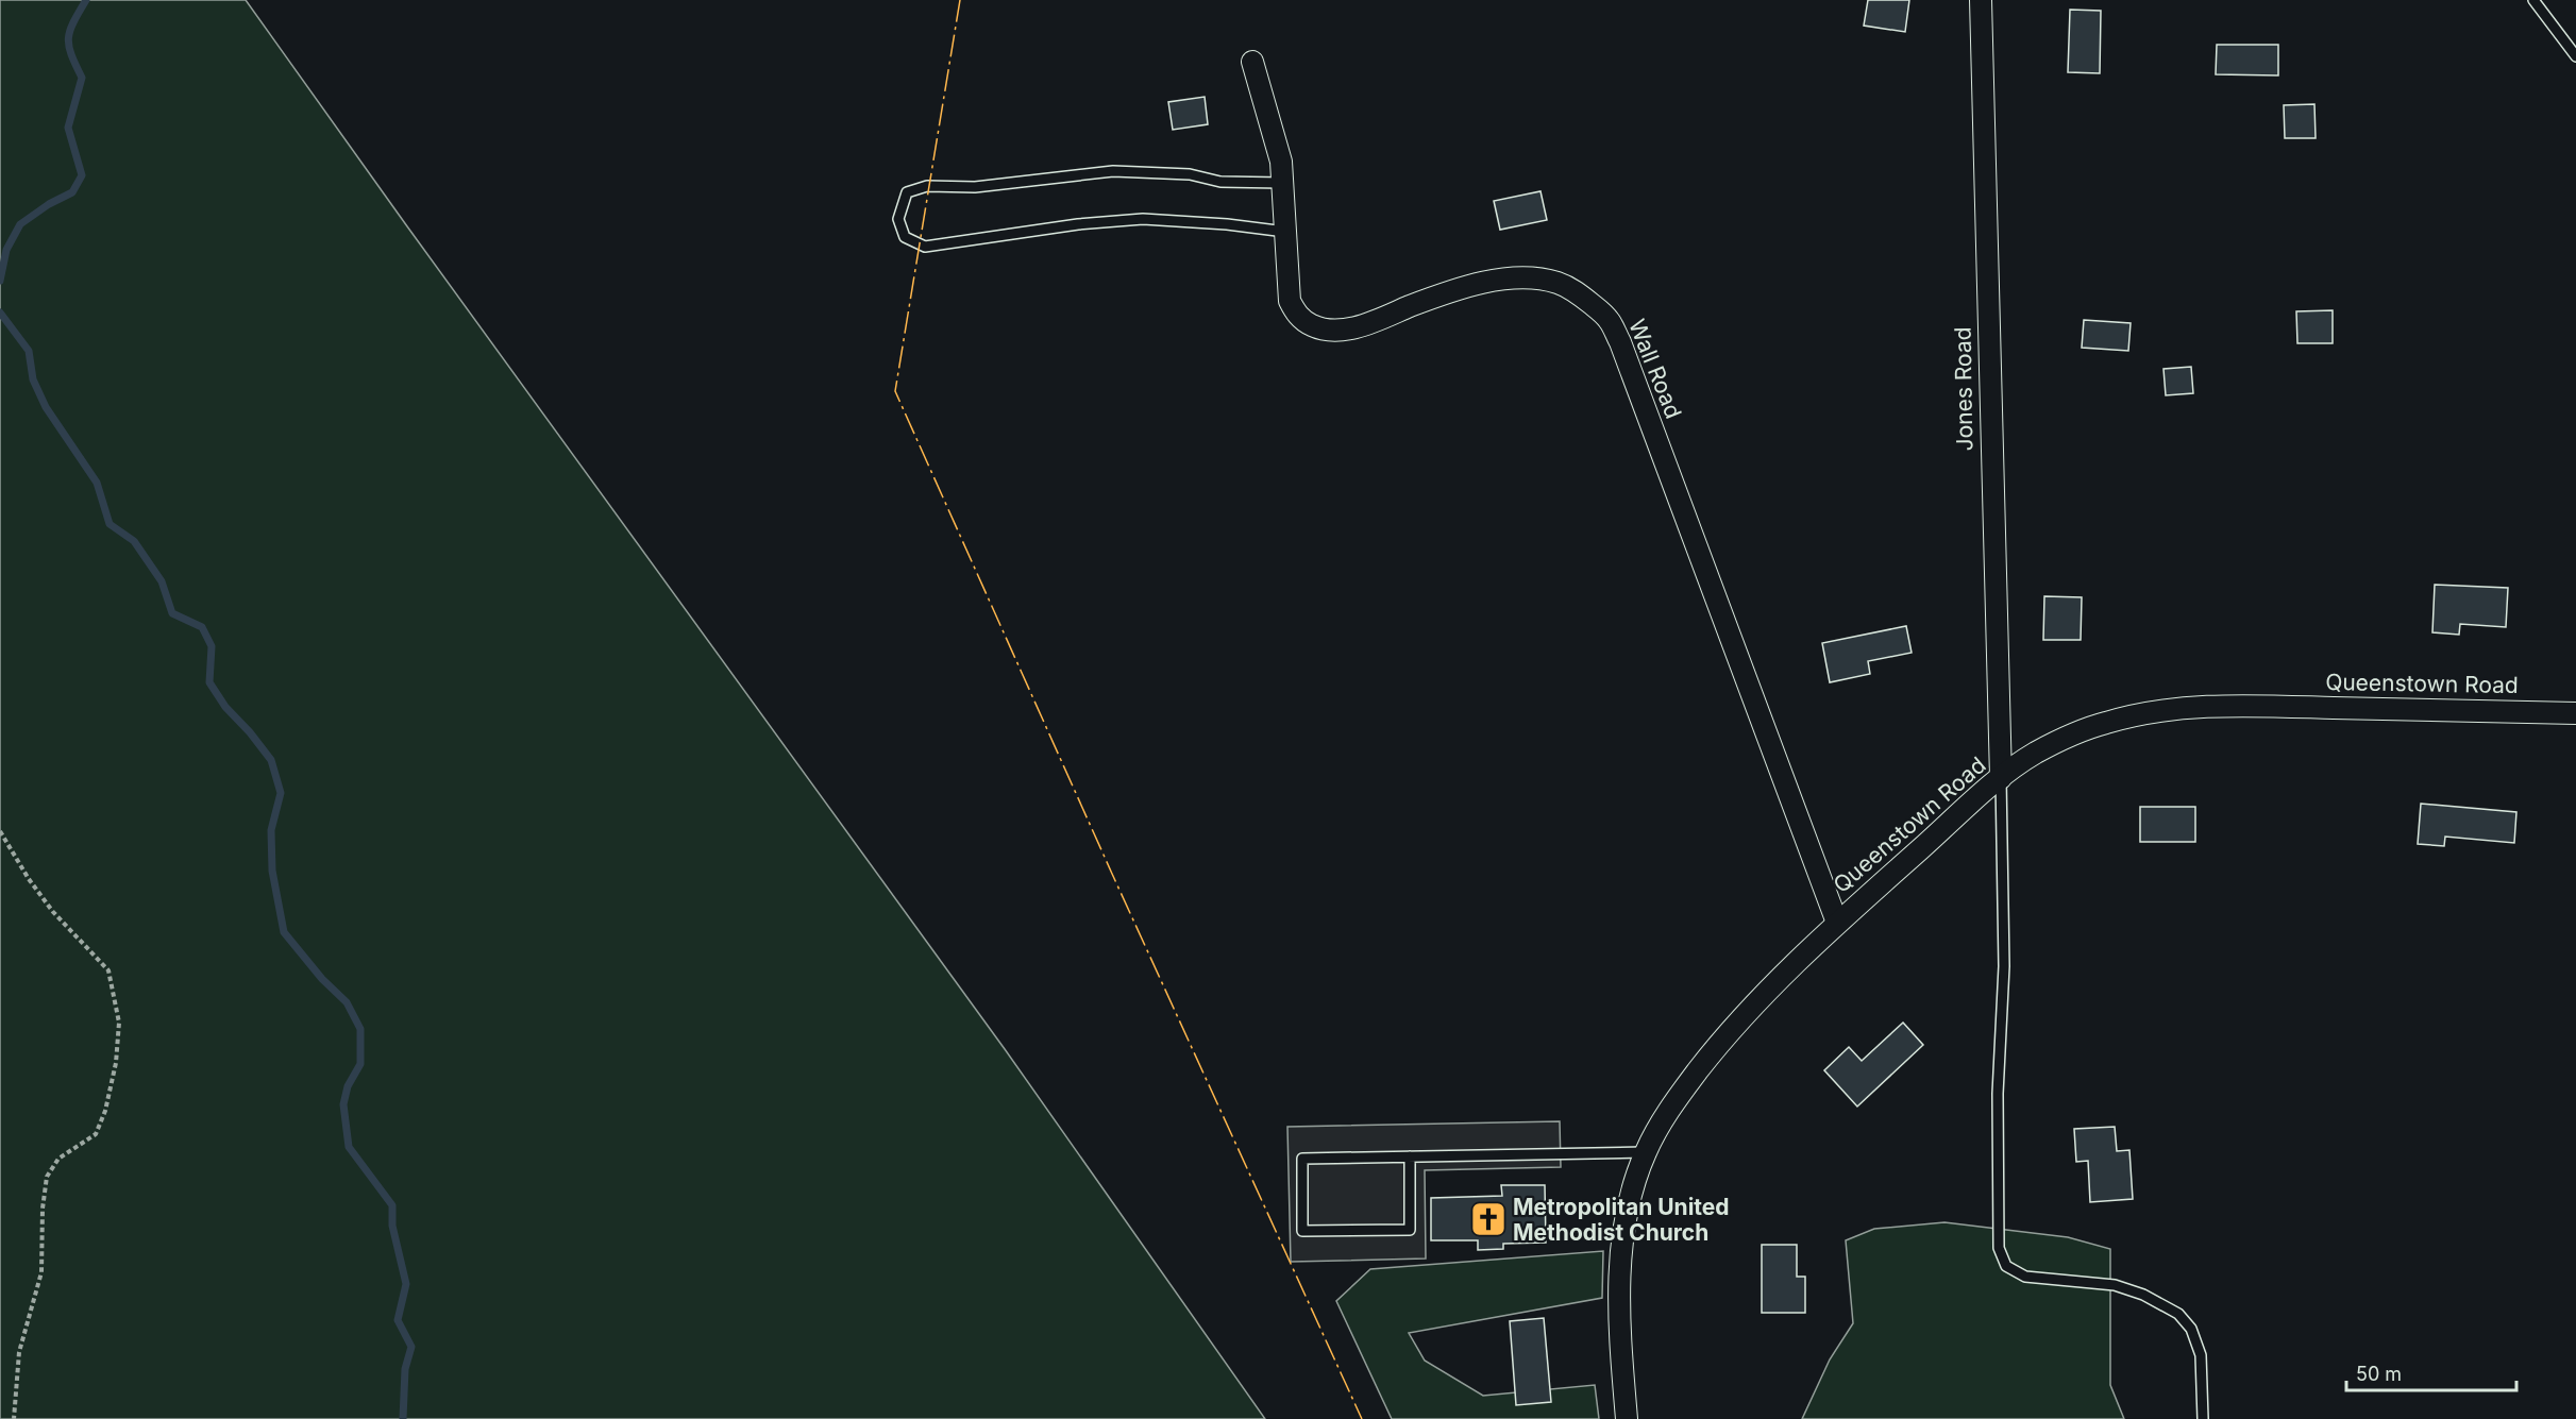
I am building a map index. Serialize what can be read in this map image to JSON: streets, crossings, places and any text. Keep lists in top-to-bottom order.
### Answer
{
  "streets": {
    "street": ["Wall Road", "Jones Road", "Queenstown Road"]
  },
  "crossings": [
    ["Wall Road", "Queenstown Road"],
    ["Jones Road", "Queenstown Road"]
  ],
  "places": {
    "church": ["Metropolitan United Methodist Church"]
  },
  "scale_bar": "50 m"
}
